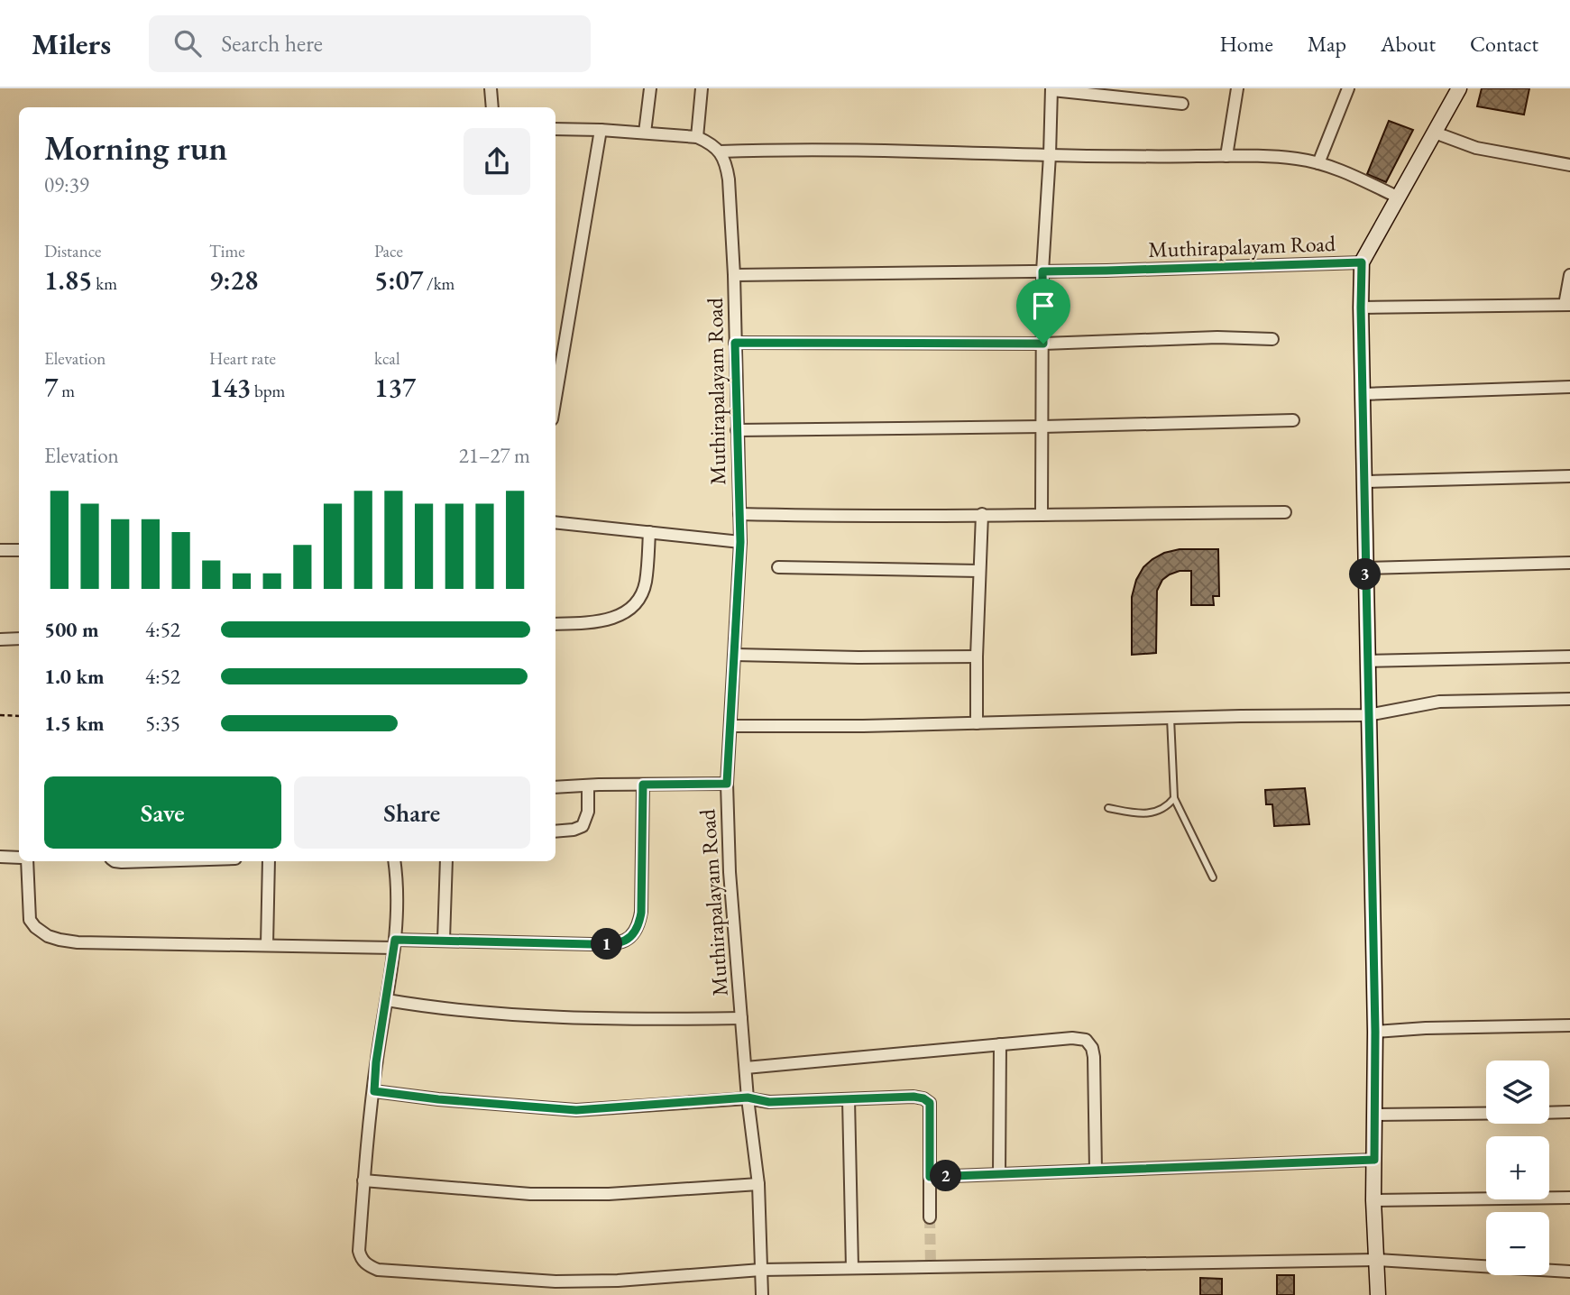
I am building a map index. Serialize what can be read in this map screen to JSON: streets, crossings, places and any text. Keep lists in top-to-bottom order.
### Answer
{
  "streets": {
    "street": ["Muthirapalayam Road"]
  },
  "page": {
    "header": "Milers",
    "search": "Search here",
    "nav": [
      "Home",
      "Map",
      "About",
      "Contact"
    ],
    "heading": ["Morning run", "09:39"],
    "stats": [
      ["Distance", "1.85 km"],
      ["Time", "9:28"],
      ["Pace", "5:07 /km"],
      ["Elevation", "7 m"],
      ["Heart rate", "143 bpm"],
      ["kcal", "137"]
    ],
    "chart": ["Elevation", "21–27 m"],
    "pins": ["3", "1", "2"],
    "list": [
      {
        "name": "500 m",
        "note": "4:52"
      },
      {
        "name": "1.0 km",
        "note": "4:52"
      },
      {
        "name": "1.5 km",
        "note": "5:35"
      }
    ],
    "buttons": ["Save", "Share"],
    "map_buttons": ["+", "−"]
  }
}
